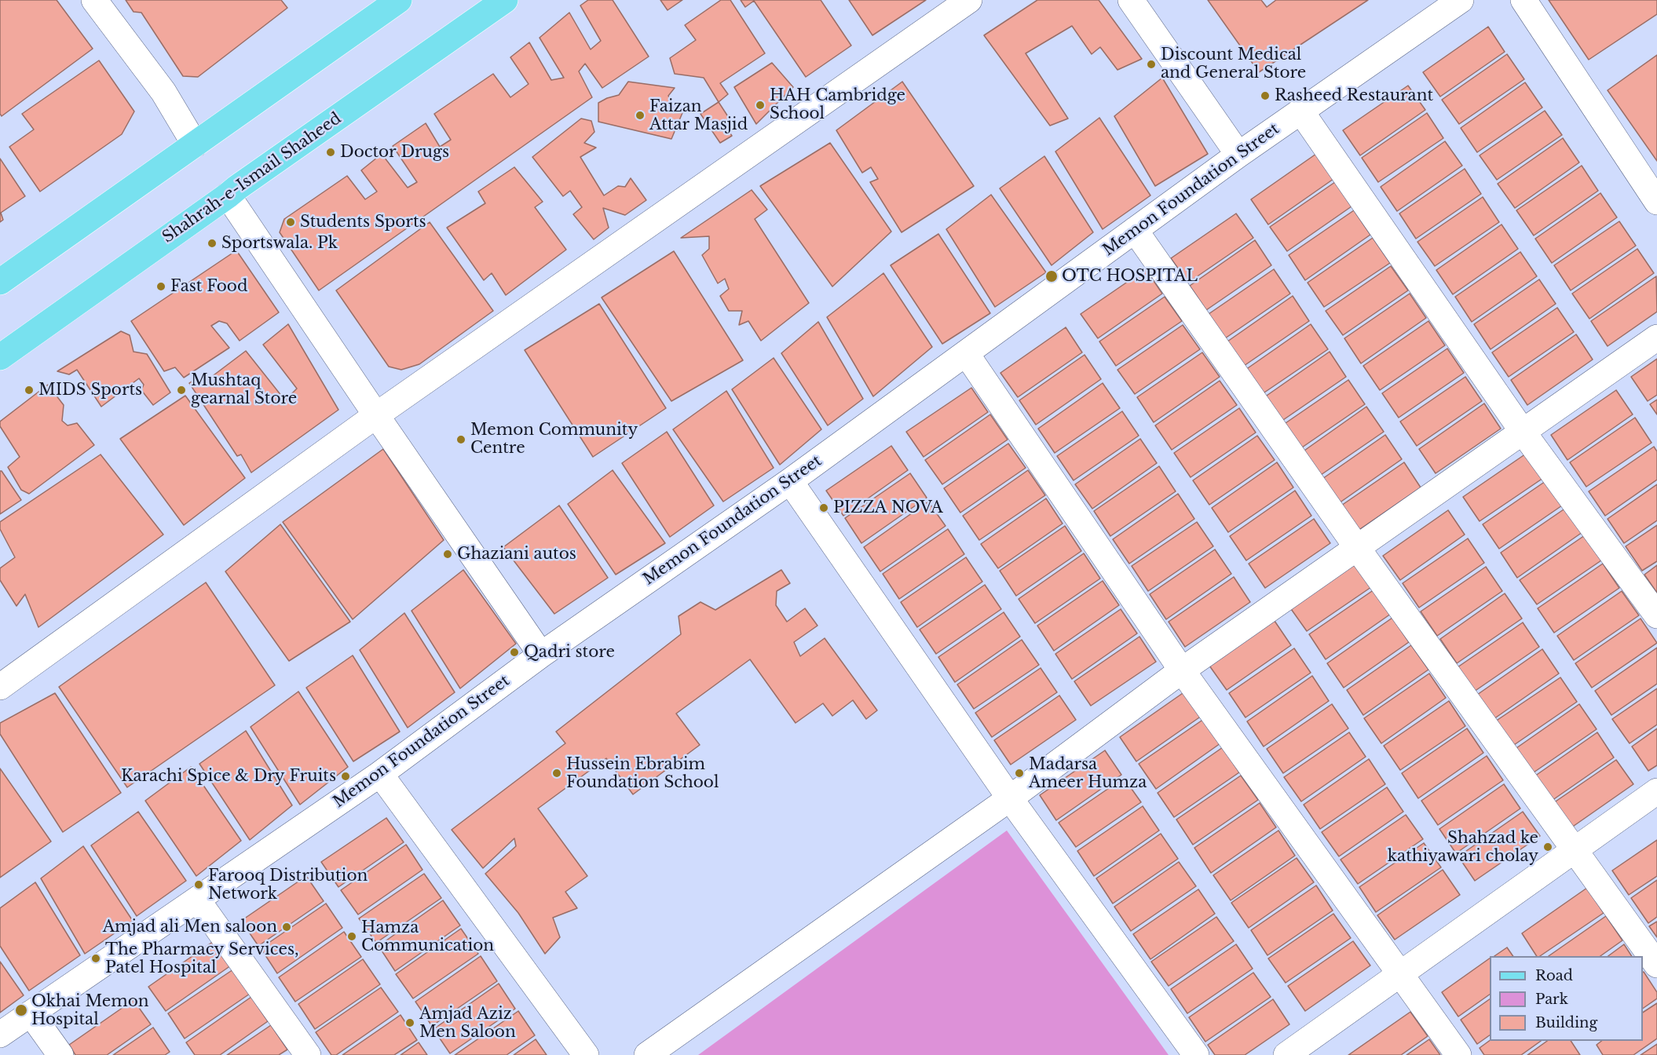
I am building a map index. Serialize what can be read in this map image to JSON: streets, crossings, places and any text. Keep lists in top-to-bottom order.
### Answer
{
  "streets": {
    "main road": ["Shahrah-e-Ismail Shaheed"],
    "street": ["Memon Foundation Street"]
  },
  "places": [
    "Discount Medical and General Store",
    "Rasheed Restaurant",
    "HAH Cambridge School",
    "Faizan Attar Masjid",
    "Doctor Drugs",
    "Students Sports",
    "Sportswala. Pk",
    "OTC HOSPITAL",
    "Fast Food",
    "MIDS Sports",
    "Mushtaq gearnal Store",
    "Memon Community Centre",
    "PIZZA NOVA",
    "Ghaziani autos",
    "Qadri store",
    "Hussein Ebrabim Foundation School",
    "Madarsa Ameer Humza",
    "Karachi Spice & Dry Fruits",
    "Shahzad ke kathiyawari cholay",
    "Farooq Distribution Network",
    "Amjad ali Men saloon",
    "Hamza Communication",
    "The Pharmacy Services, Patel Hospital",
    "Okhai Memon Hospital",
    "Amjad Aziz Men Saloon"
  ],
  "legend": ["Road", "Park", "Building"]
}
